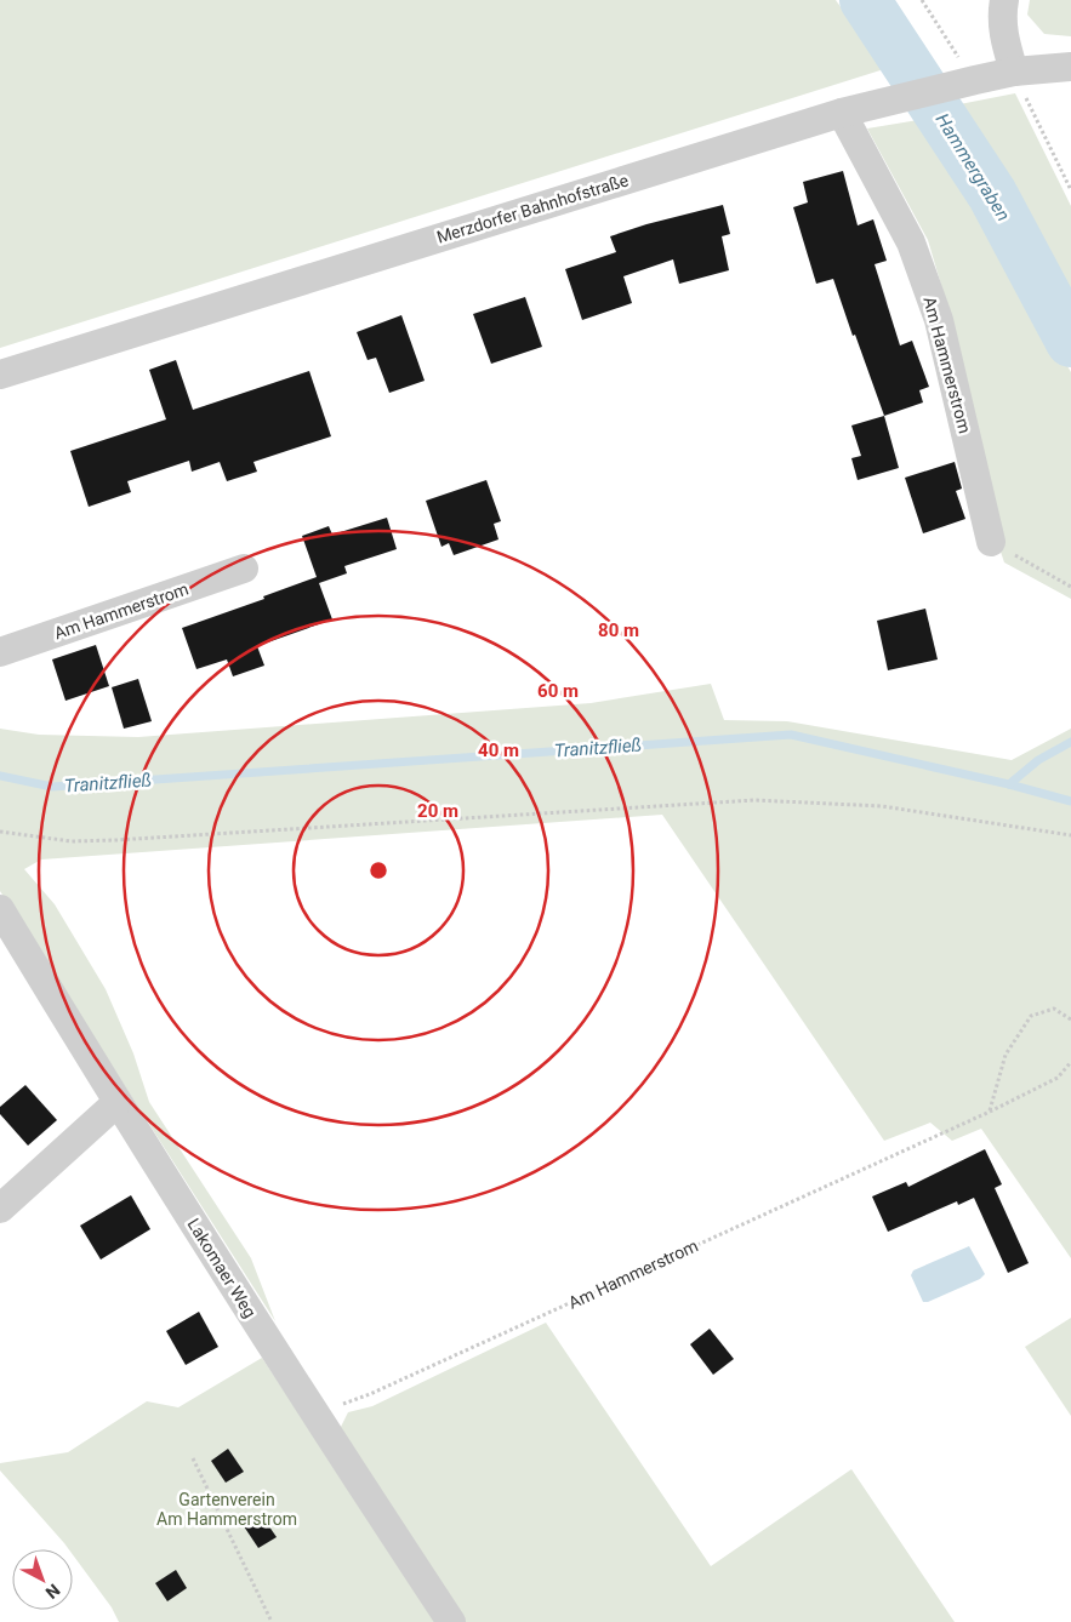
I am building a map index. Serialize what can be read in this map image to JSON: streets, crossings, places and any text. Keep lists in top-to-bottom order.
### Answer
{
  "streets": {
    "street": ["Merzdorfer Bahnhofstraße", "Am Hammerstrom", "Lakomaer Weg"]
  },
  "crossings": [
    ["Merzdorfer Bahnhofstraße", "Am Hammerstrom"],
    ["Am Hammerstrom", "Lakomaer Weg"]
  ],
  "water": ["Hammergraben", "Tranitzfließ"],
  "parks": ["Gartenverein Am Hammerstrom"],
  "north": "bottom right",
  "rings": [
    "80 m",
    "60 m",
    "40 m",
    "20 m"
  ]
}
